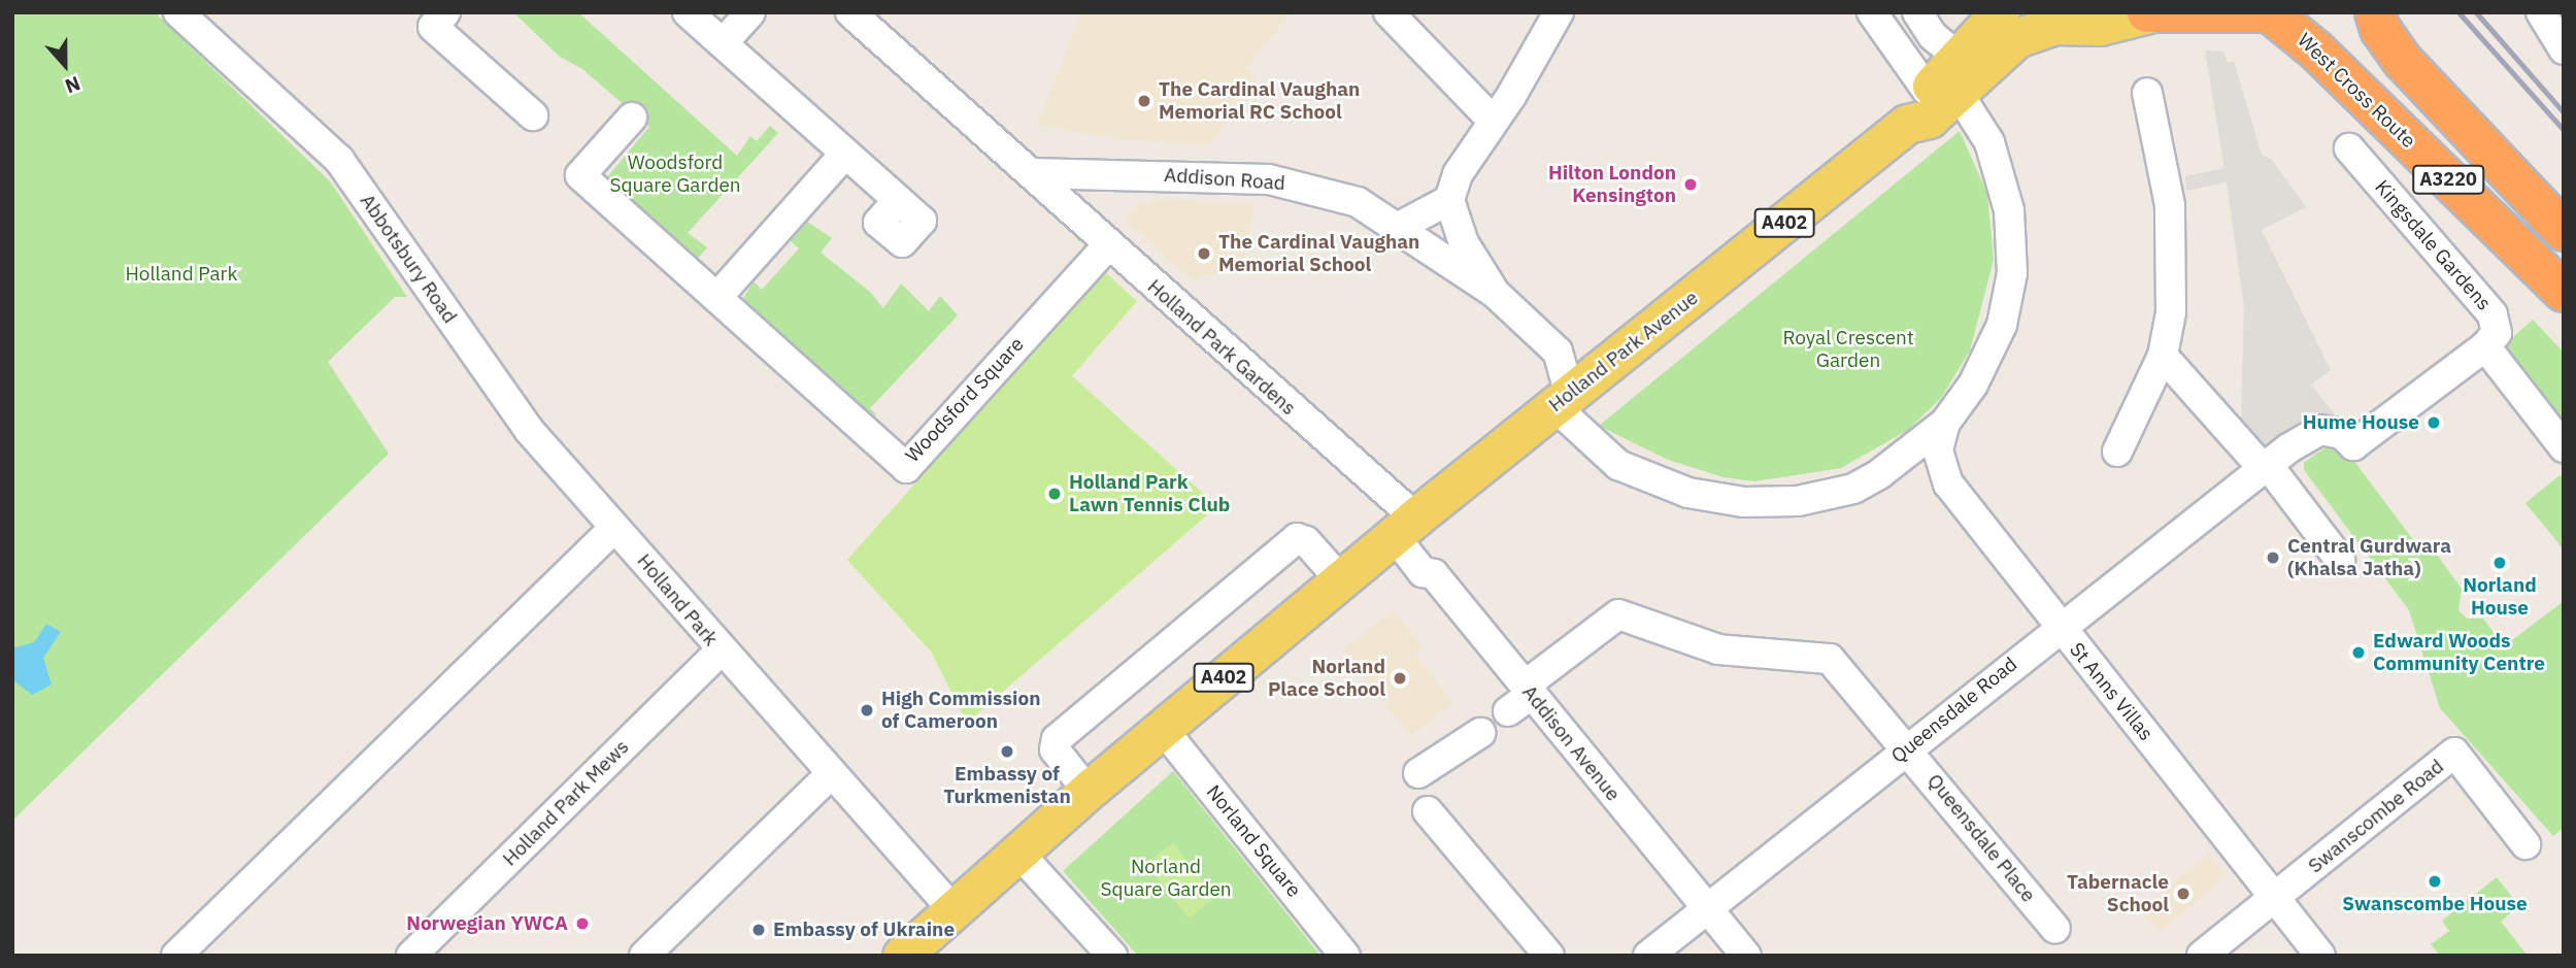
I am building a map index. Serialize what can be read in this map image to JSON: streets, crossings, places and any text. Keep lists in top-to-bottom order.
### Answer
{
  "streets": {
    "highway": ["West Cross Route", "A3220"],
    "main road": ["A402", "Holland Park Avenue"],
    "street": [
      "Addison Road",
      "Kingsdale Gardens",
      "Abbotsbury Road",
      "Holland Park Gardens",
      "Woodsford Square",
      "Holland Park",
      "St Anns Villas",
      "Queensdale Road",
      "Addison Avenue",
      "Holland Park Mews",
      "Swanscombe Road",
      "Queensdale Place",
      "Norland Square"
    ]
  },
  "crossings": [
    ["West Cross Route", "A3220"],
    ["Addison Road", "Holland Park Gardens"],
    ["Addison Road", "Holland Park Avenue"],
    ["A3220", "Holland Park Avenue"],
    ["Kingsdale Gardens", "Queensdale Road"],
    ["Abbotsbury Road", "Holland Park"],
    ["Holland Park Gardens", "Holland Park Avenue"],
    ["Holland Park Gardens", "Woodsford Square"],
    ["Holland Park Gardens", "Addison Avenue"],
    ["Holland Park Avenue", "Holland Park"],
    ["Holland Park Avenue", "Addison Avenue"],
    ["Holland Park Avenue", "Norland Square"],
    ["Holland Park", "Holland Park Mews"],
    ["St Anns Villas", "Queensdale Road"],
    ["St Anns Villas", "Swanscombe Road"],
    ["Queensdale Road", "Addison Avenue"],
    ["Queensdale Road", "Queensdale Place"],
    ["Addison Avenue", "Queensdale Place"]
  ],
  "parks": [
    "Woodsford Square Garden",
    "Holland Park",
    "Royal Crescent Garden",
    "Norland Square Garden"
  ],
  "places": [
    "The Cardinal Vaughan Memorial RC School",
    "Hilton London Kensington",
    "The Cardinal Vaughan Memorial School",
    "Hume House",
    "Holland Park Lawn Tennis Club",
    "Central Gurdwara (Khalsa Jatha)",
    "Norland House",
    "Edward Woods Community Centre",
    "Norland Place School",
    "High Commission of Cameroon",
    "Embassy of Turkmenistan",
    "Swanscombe House",
    "Tabernacle School",
    "Norwegian YWCA",
    "Embassy of Ukraine"
  ],
  "north": "bottom"
}
